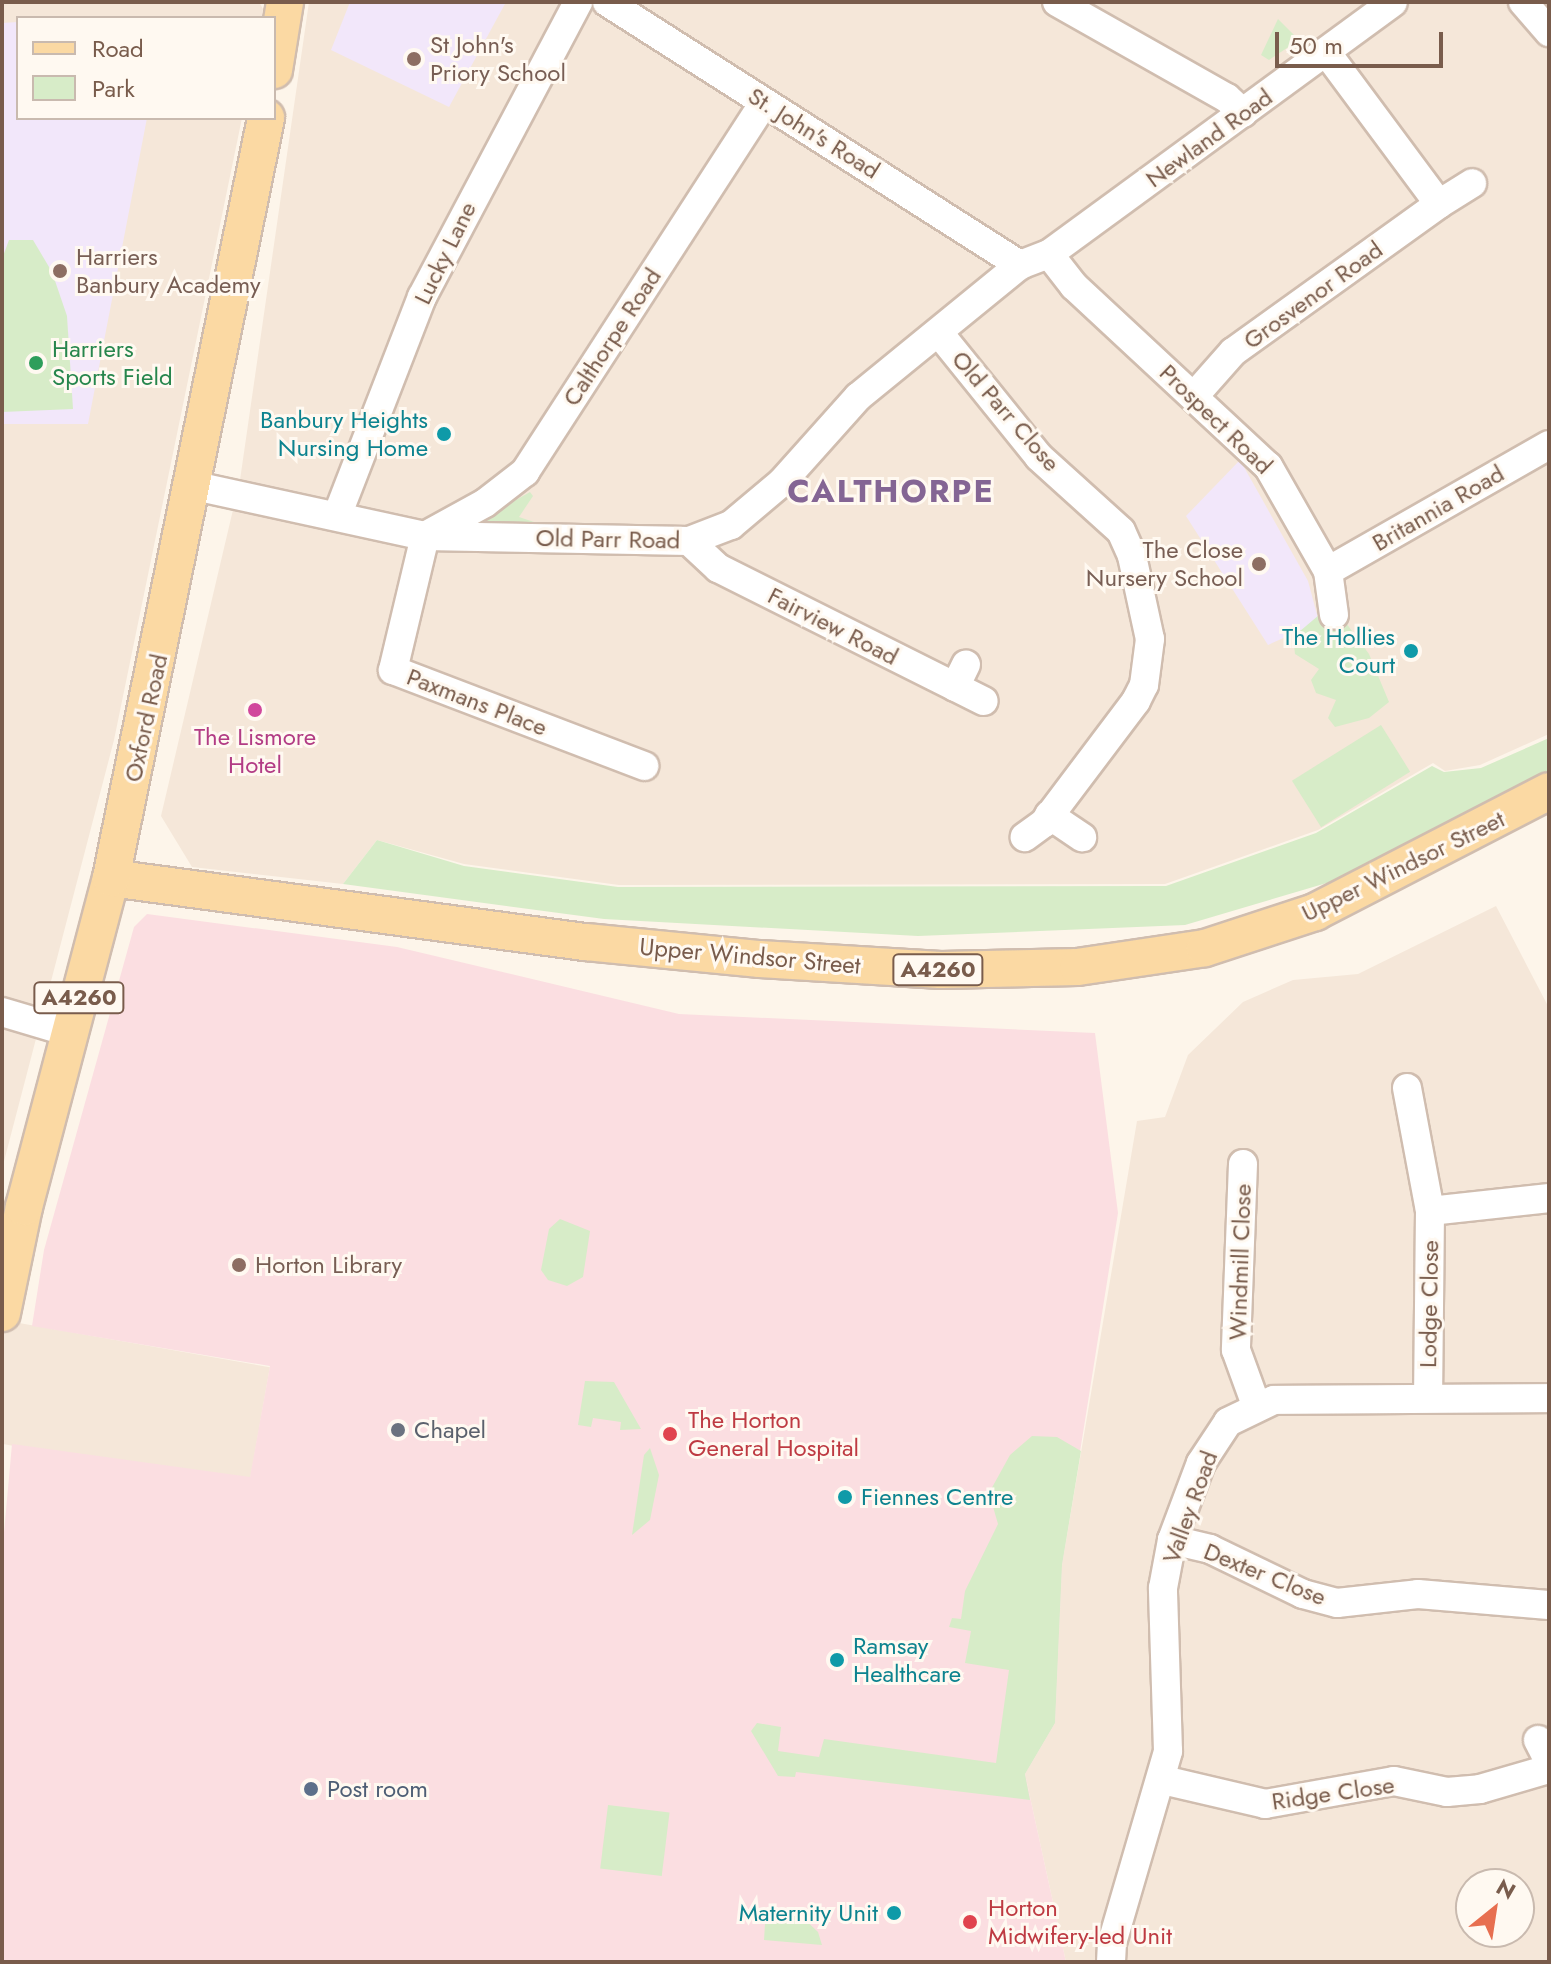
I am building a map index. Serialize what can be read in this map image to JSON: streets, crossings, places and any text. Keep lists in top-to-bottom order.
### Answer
{
  "streets": {
    "main road": ["Oxford Road", "Upper Windsor Street", "A4260"],
    "street": [
      "St. John's Road",
      "Newland Road",
      "Lucky Lane",
      "Grosvenor Road",
      "Calthorpe Road",
      "Old Parr Close",
      "Prospect Road",
      "Britannia Road",
      "Old Parr Road",
      "Fairview Road",
      "Paxmans Place",
      "Windmill Close",
      "Lodge Close",
      "Valley Road",
      "Dexter Close",
      "Ridge Close"
    ]
  },
  "crossings": [
    ["St. John's Road", "Newland Road"],
    ["St. John's Road", "Calthorpe Road"],
    ["St. John's Road", "Old Parr Road"],
    ["Newland Road", "Prospect Road"],
    ["Newland Road", "Old Parr Road"],
    ["Lucky Lane", "Old Parr Road"],
    ["Grosvenor Road", "Prospect Road"],
    ["Calthorpe Road", "Old Parr Road"],
    ["Calthorpe Road", "Paxmans Place"],
    ["Old Parr Close", "Old Parr Road"],
    ["Prospect Road", "Britannia Road"],
    ["Old Parr Road", "Fairview Road"],
    ["Old Parr Road", "Paxmans Place"],
    ["Old Parr Road", "Oxford Road"],
    ["Oxford Road", "Upper Windsor Street"],
    ["Windmill Close", "Valley Road"],
    ["Lodge Close", "Valley Road"],
    ["Valley Road", "Dexter Close"],
    ["Valley Road", "Ridge Close"]
  ],
  "districts": ["CALTHORPE"],
  "places": [
    "St John's Priory School",
    "Harriers Banbury Academy",
    "Harriers Sports Field",
    "Banbury Heights Nursing Home",
    "The Close Nursery School",
    "The Hollies Court",
    "The Lismore Hotel",
    "Horton Library",
    "Chapel",
    "The Horton General Hospital",
    "Fiennes Centre",
    "Ramsay Healthcare",
    "Post room",
    "Maternity Unit",
    "Horton Midwifery-led Unit"
  ],
  "legend": ["Road", "Park"],
  "scale_bar": "50 m",
  "north": "top right"
}
